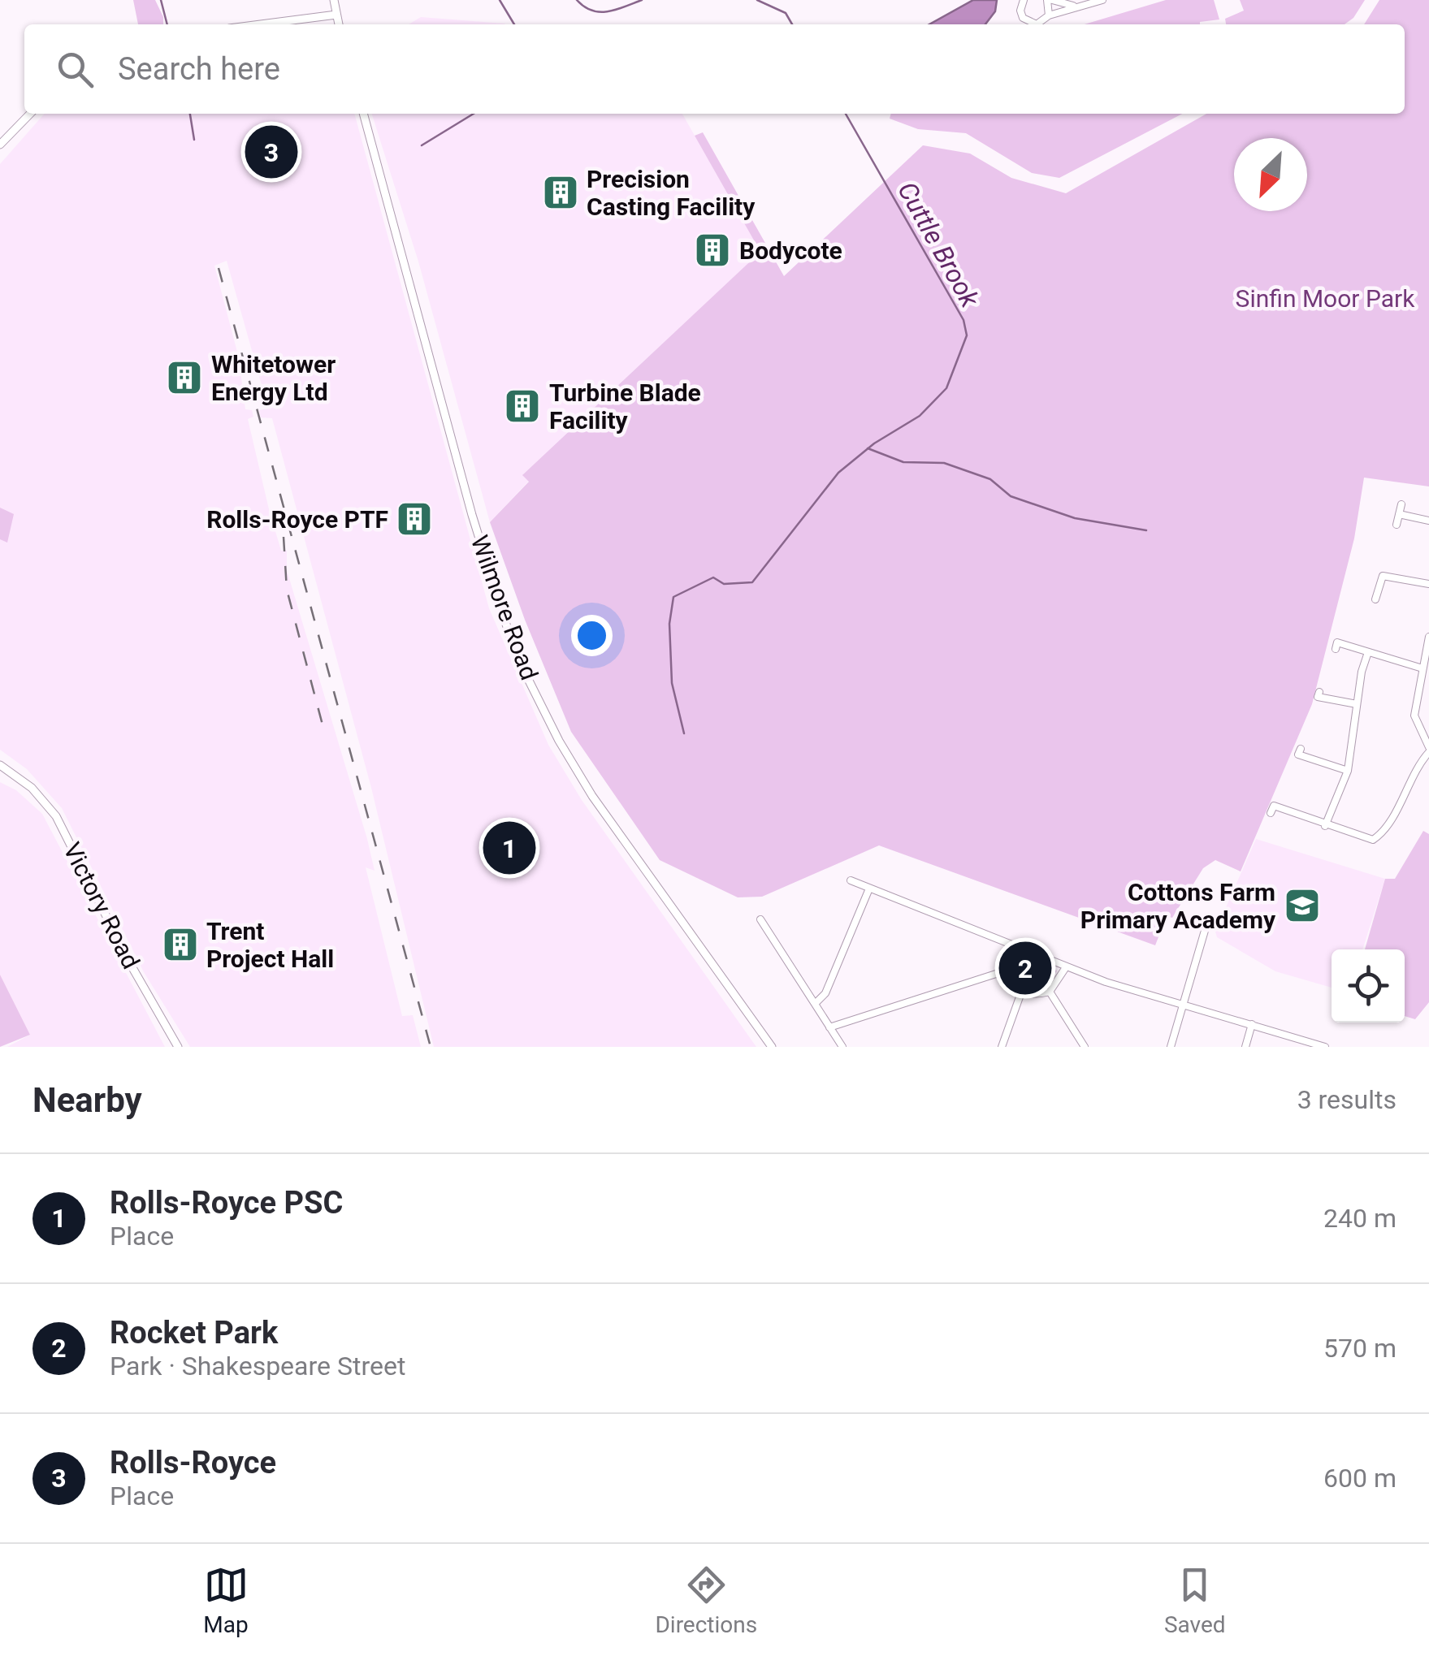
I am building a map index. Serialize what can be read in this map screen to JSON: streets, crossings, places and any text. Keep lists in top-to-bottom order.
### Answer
{
  "streets": {
    "street": ["Wilmore Road", "Victory Road"]
  },
  "water": ["Cuttle Brook"],
  "parks": ["Sinfin Moor Park"],
  "places": {
    "building": [
      "Precision Casting Facility",
      "Bodycote",
      "Whitetower Energy Ltd",
      "Turbine Blade Facility",
      "Rolls-Royce PTF",
      "Trent Project Hall"
    ],
    "school or university": ["Cottons Farm Primary Academy"]
  },
  "north": "bottom left",
  "page": {
    "search": "Search here",
    "pins": ["3", "1", "2"],
    "heading": ["Nearby", "3 results"],
    "list": [
      {
        "mark": "1",
        "name": "Rolls-Royce PSC",
        "note": "Place",
        "value": "240 m"
      },
      {
        "mark": "2",
        "name": "Rocket Park",
        "note": "Park · Shakespeare Street",
        "value": "570 m"
      },
      {
        "mark": "3",
        "name": "Rolls-Royce",
        "note": "Place",
        "value": "600 m"
      }
    ],
    "nav": ["Map", "Directions", "Saved"]
  }
}
